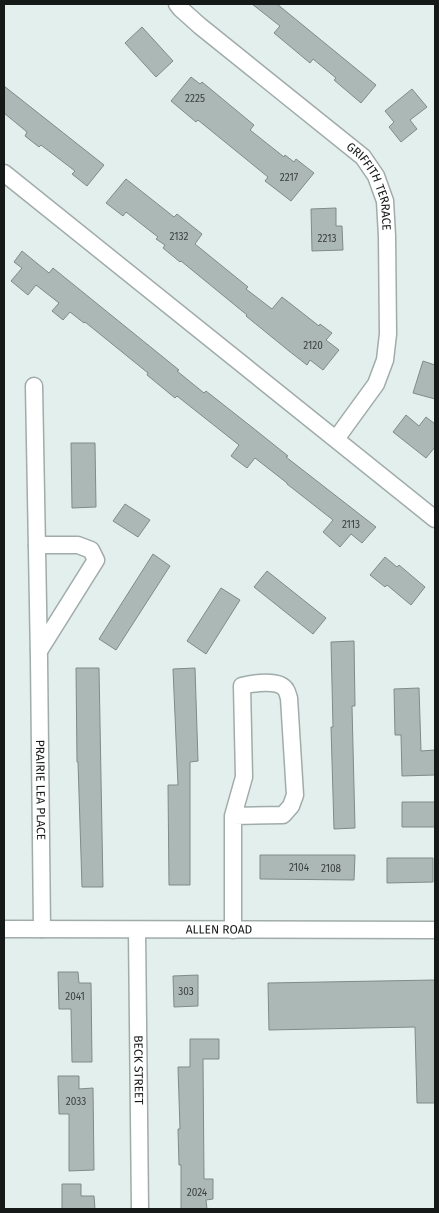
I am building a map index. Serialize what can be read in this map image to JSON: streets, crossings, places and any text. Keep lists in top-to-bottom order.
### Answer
{
  "streets": {
    "street": [
      "GRIFFITH TERRACE",
      "PRAIRIE LEA PLACE",
      "ALLEN ROAD",
      "BECK STREET"
    ]
  },
  "crossings": [
    ["PRAIRIE LEA PLACE", "ALLEN ROAD"],
    ["ALLEN ROAD", "BECK STREET"]
  ],
  "house_numbers": [
    "2225",
    "2217",
    "2132",
    "2213",
    "2120",
    "2113",
    "2104",
    "2108",
    "303",
    "2041",
    "2033",
    "2024"
  ]
}
